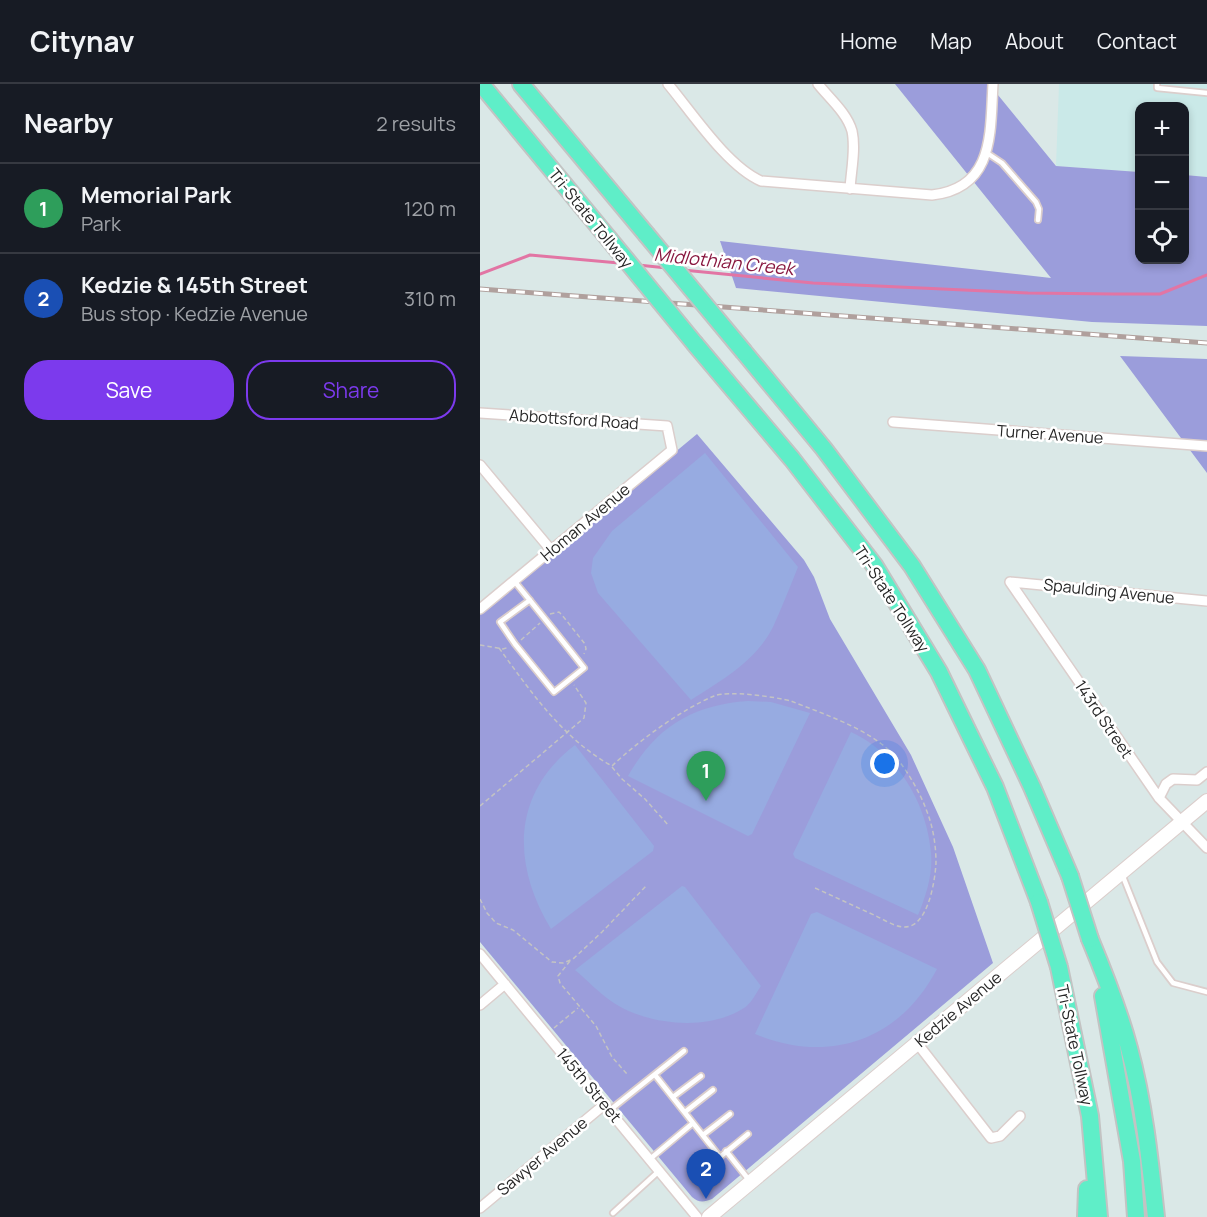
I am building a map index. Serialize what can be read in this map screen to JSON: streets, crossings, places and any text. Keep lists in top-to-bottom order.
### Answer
{
  "streets": {
    "highway": ["Tri-State Tollway"],
    "main road": ["Kedzie Avenue"],
    "street": [
      "Abbottsford Road",
      "Turner Avenue",
      "Homan Avenue",
      "Spaulding Avenue",
      "143rd Street",
      "145th Street",
      "Sawyer Avenue"
    ]
  },
  "crossings": [
    ["Abbottsford Road", "Homan Avenue"],
    ["Spaulding Avenue", "143rd Street"],
    ["143rd Street", "Kedzie Avenue"],
    ["145th Street", "Sawyer Avenue"]
  ],
  "water": ["Midlothian Creek"],
  "page": {
    "header": "Citynav",
    "nav": [
      "Home",
      "Map",
      "About",
      "Contact"
    ],
    "heading": ["Nearby", "2 results"],
    "map_buttons": ["+", "−"],
    "list": [
      {
        "mark": "1",
        "name": "Memorial Park",
        "note": "Park",
        "value": "120 m"
      },
      {
        "mark": "2",
        "name": "Kedzie & 145th Street",
        "note": "Bus stop · Kedzie Avenue",
        "value": "310 m"
      }
    ],
    "buttons": ["Save", "Share"],
    "pins": ["1", "2"]
  }
}
